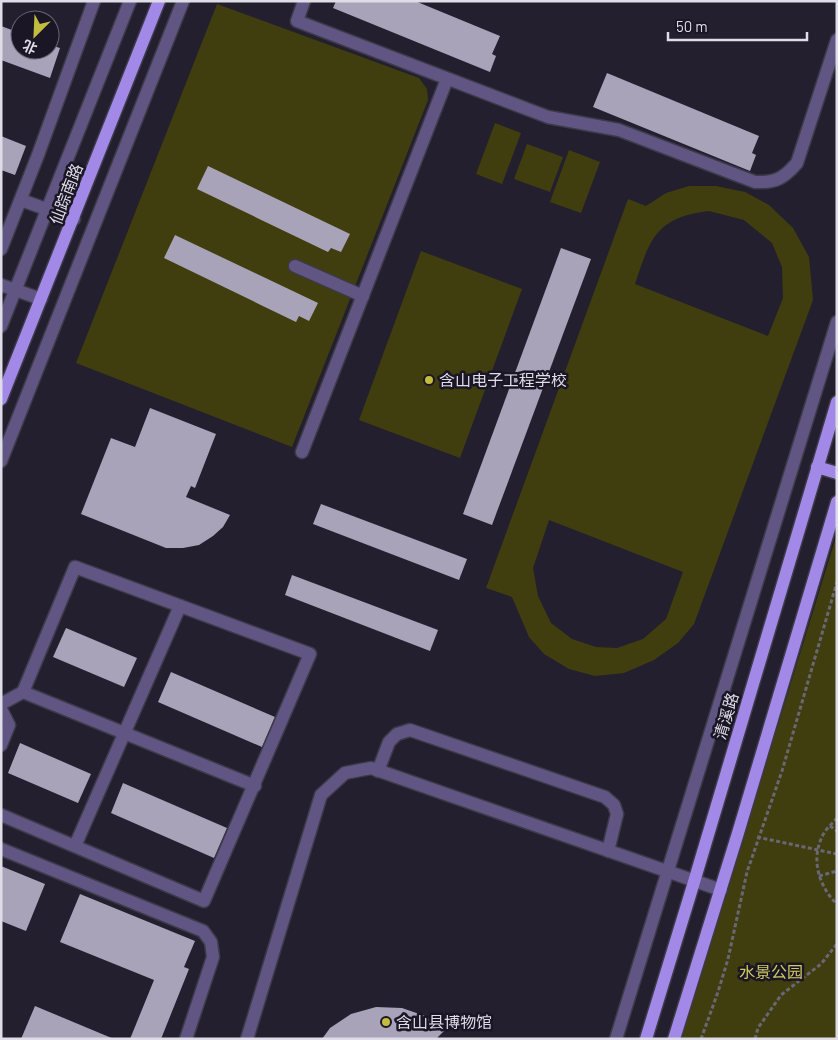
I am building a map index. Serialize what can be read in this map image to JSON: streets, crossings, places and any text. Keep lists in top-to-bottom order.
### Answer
{
  "streets": {
    "main road": ["仙踪南路", "清溪路"]
  },
  "parks": ["水景公园"],
  "places": ["含山电子工程学校", "含山县博物馆"],
  "scale_bar": "50 m",
  "north": "bottom left"
}
